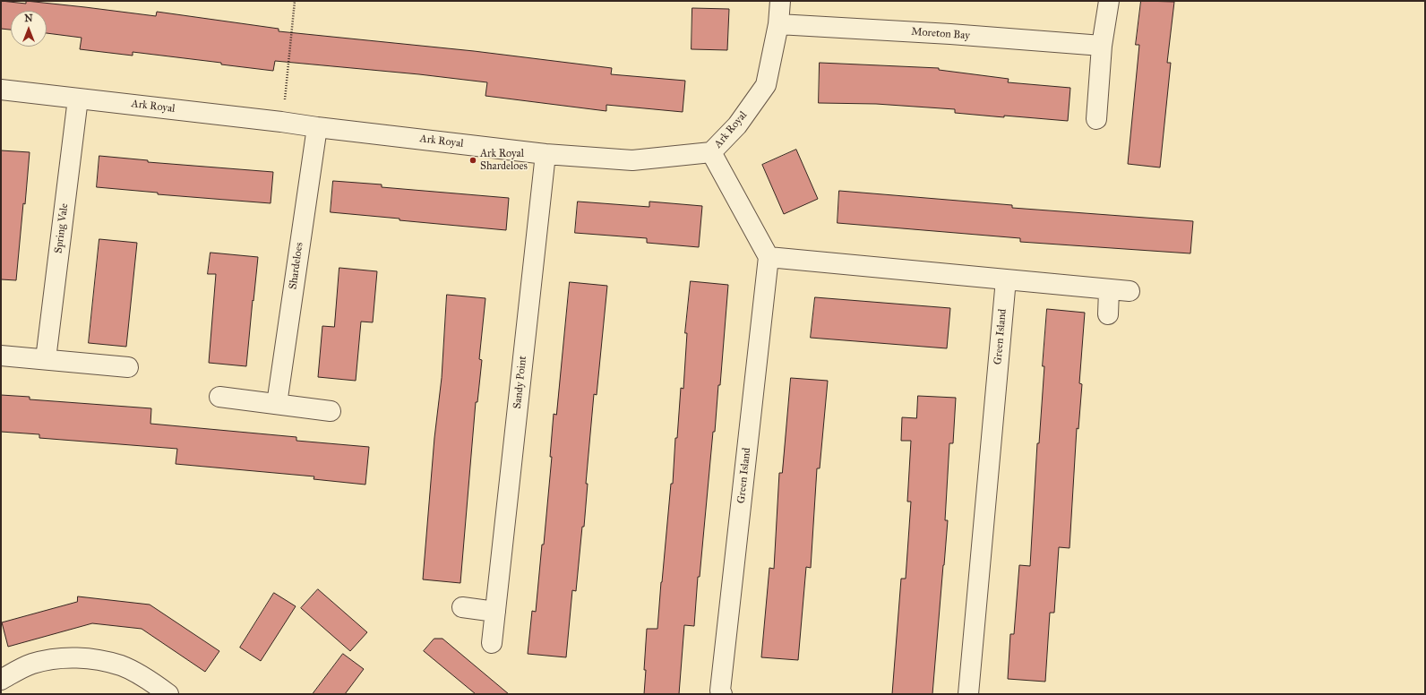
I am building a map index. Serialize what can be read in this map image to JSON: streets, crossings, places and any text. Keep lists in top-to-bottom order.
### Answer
{
  "streets": {
    "street": [
      "Moreton Bay",
      "Ark Royal",
      "Spring Vale",
      "Shardeloes",
      "Green Island",
      "Sandy Point"
    ]
  },
  "crossings": [
    ["Moreton Bay", "Ark Royal"],
    ["Ark Royal", "Spring Vale"],
    ["Ark Royal", "Shardeloes"],
    ["Ark Royal", "Sandy Point"]
  ],
  "places": ["Ark Royal Shardeloes"],
  "north": "top"
}
